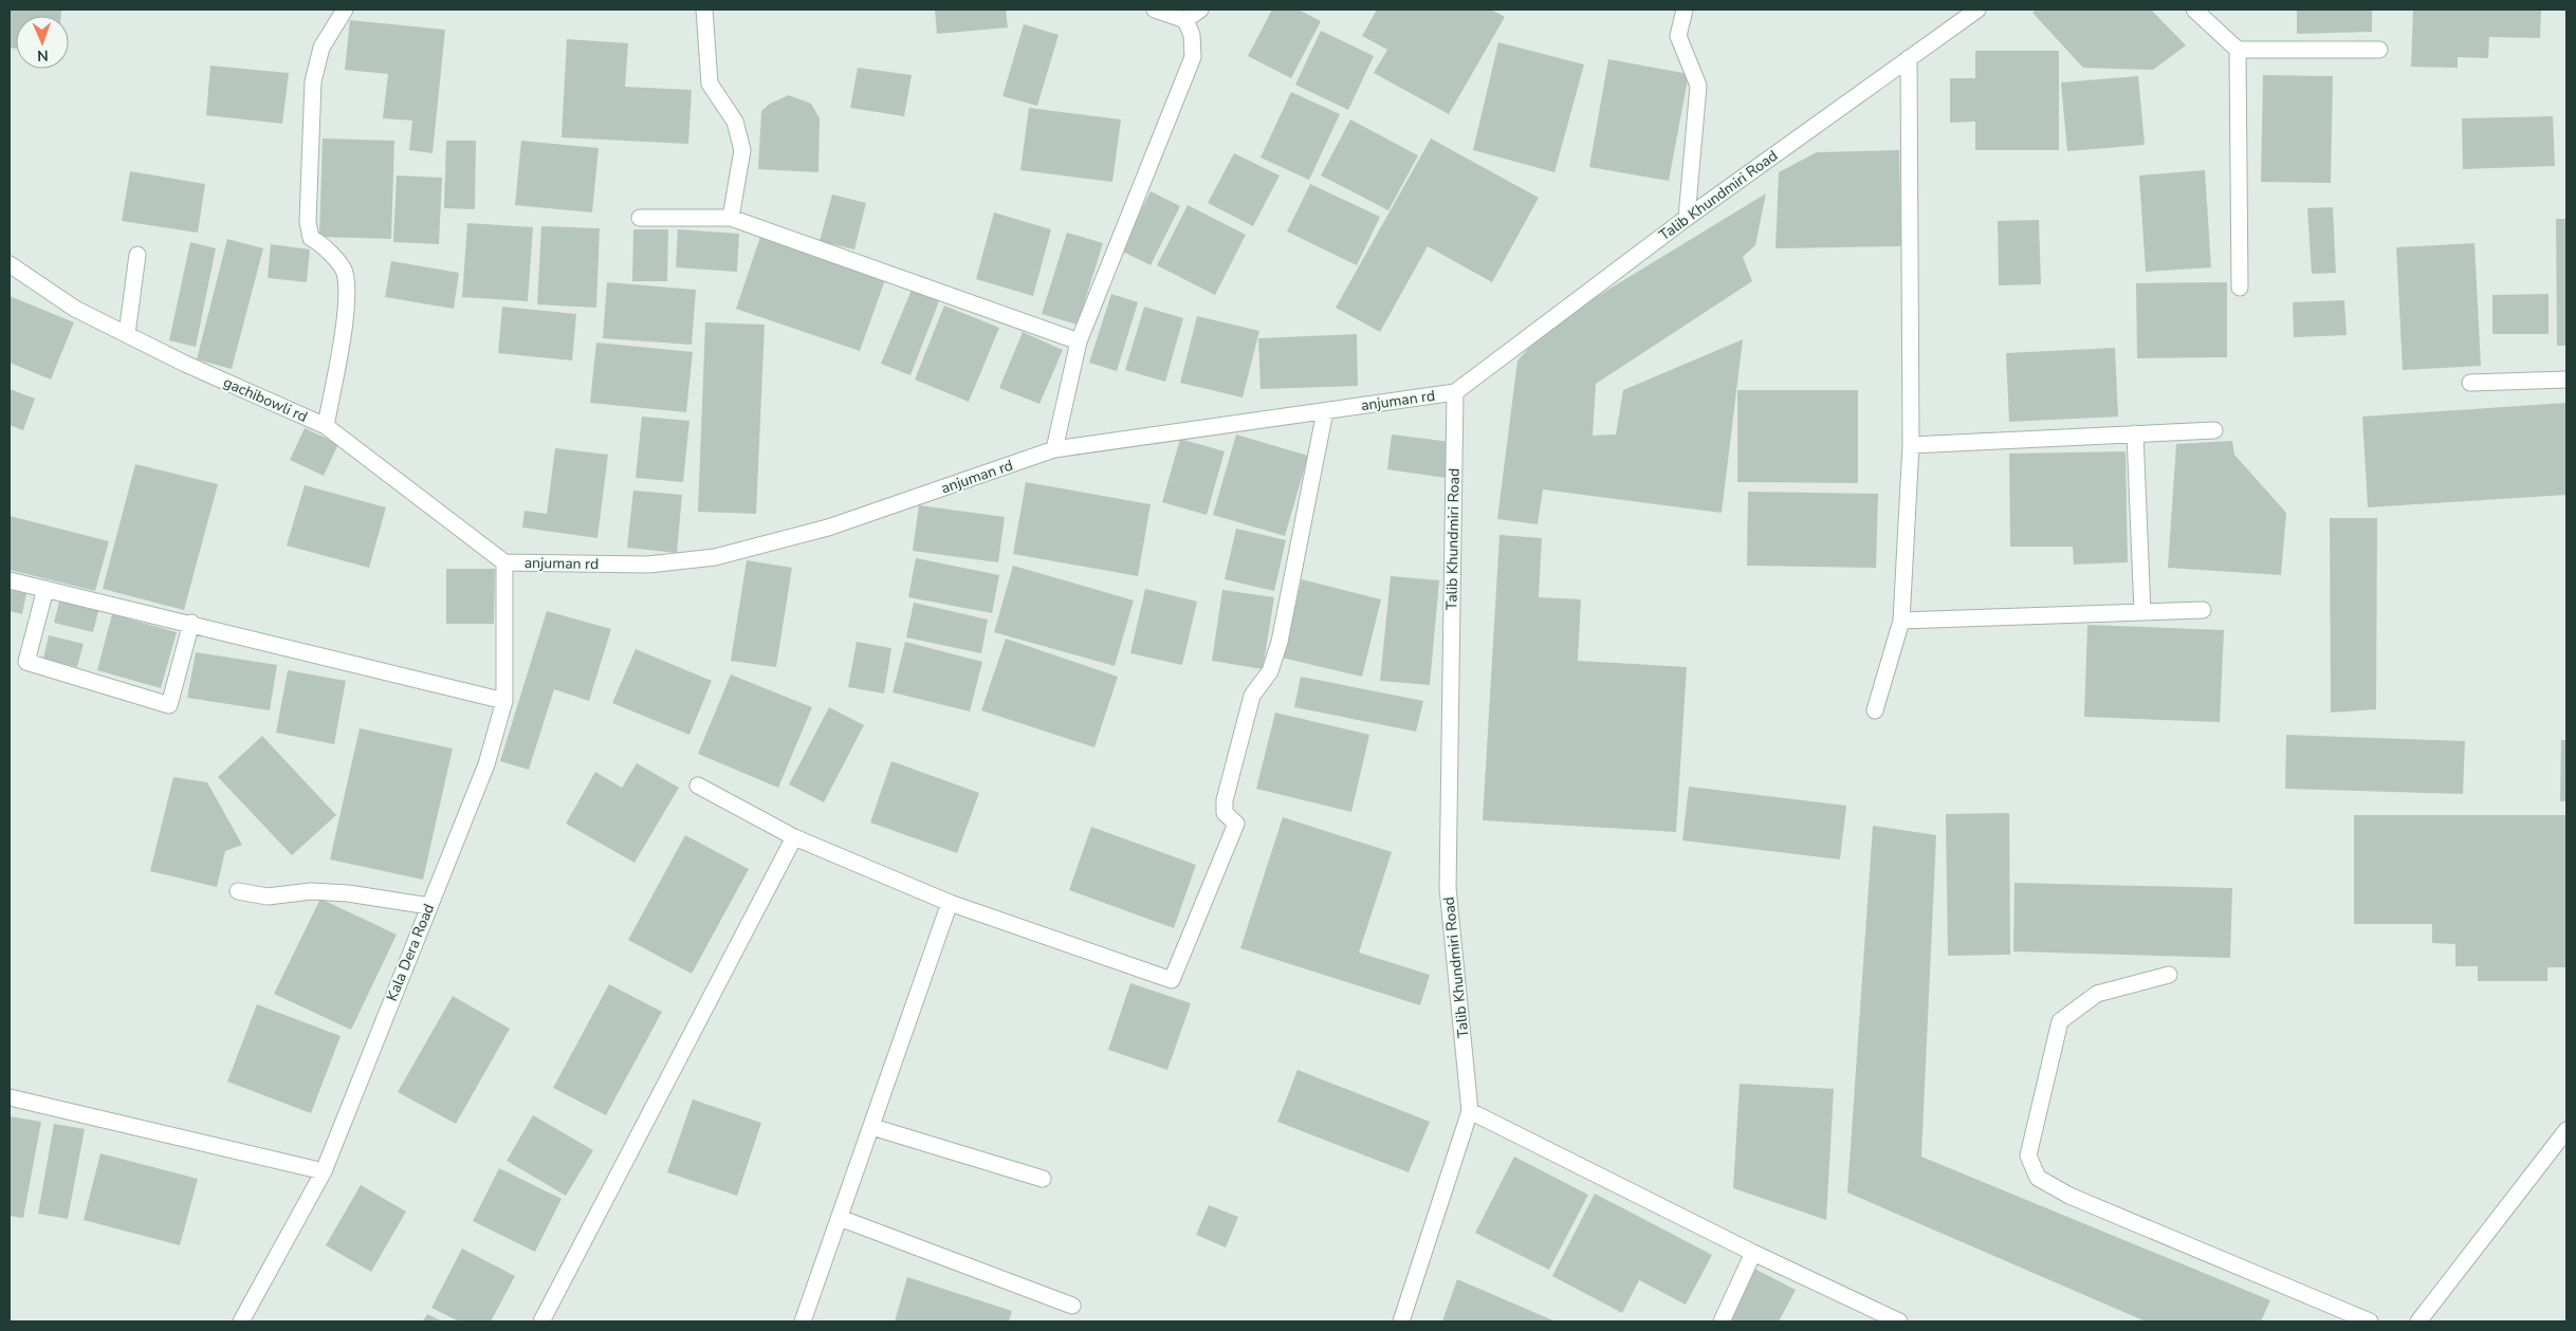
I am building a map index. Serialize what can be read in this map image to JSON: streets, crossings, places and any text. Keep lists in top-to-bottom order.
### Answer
{
  "streets": {
    "street": [
      "Talib Khundmiri Road",
      "gachibowli rd",
      "anjuman rd",
      "Kala Dera Road"
    ]
  },
  "crossings": [
    ["Talib Khundmiri Road", "anjuman rd"],
    ["gachibowli rd", "anjuman rd"],
    ["gachibowli rd", "Kala Dera Road"],
    ["anjuman rd", "Kala Dera Road"]
  ],
  "north": "bottom"
}
